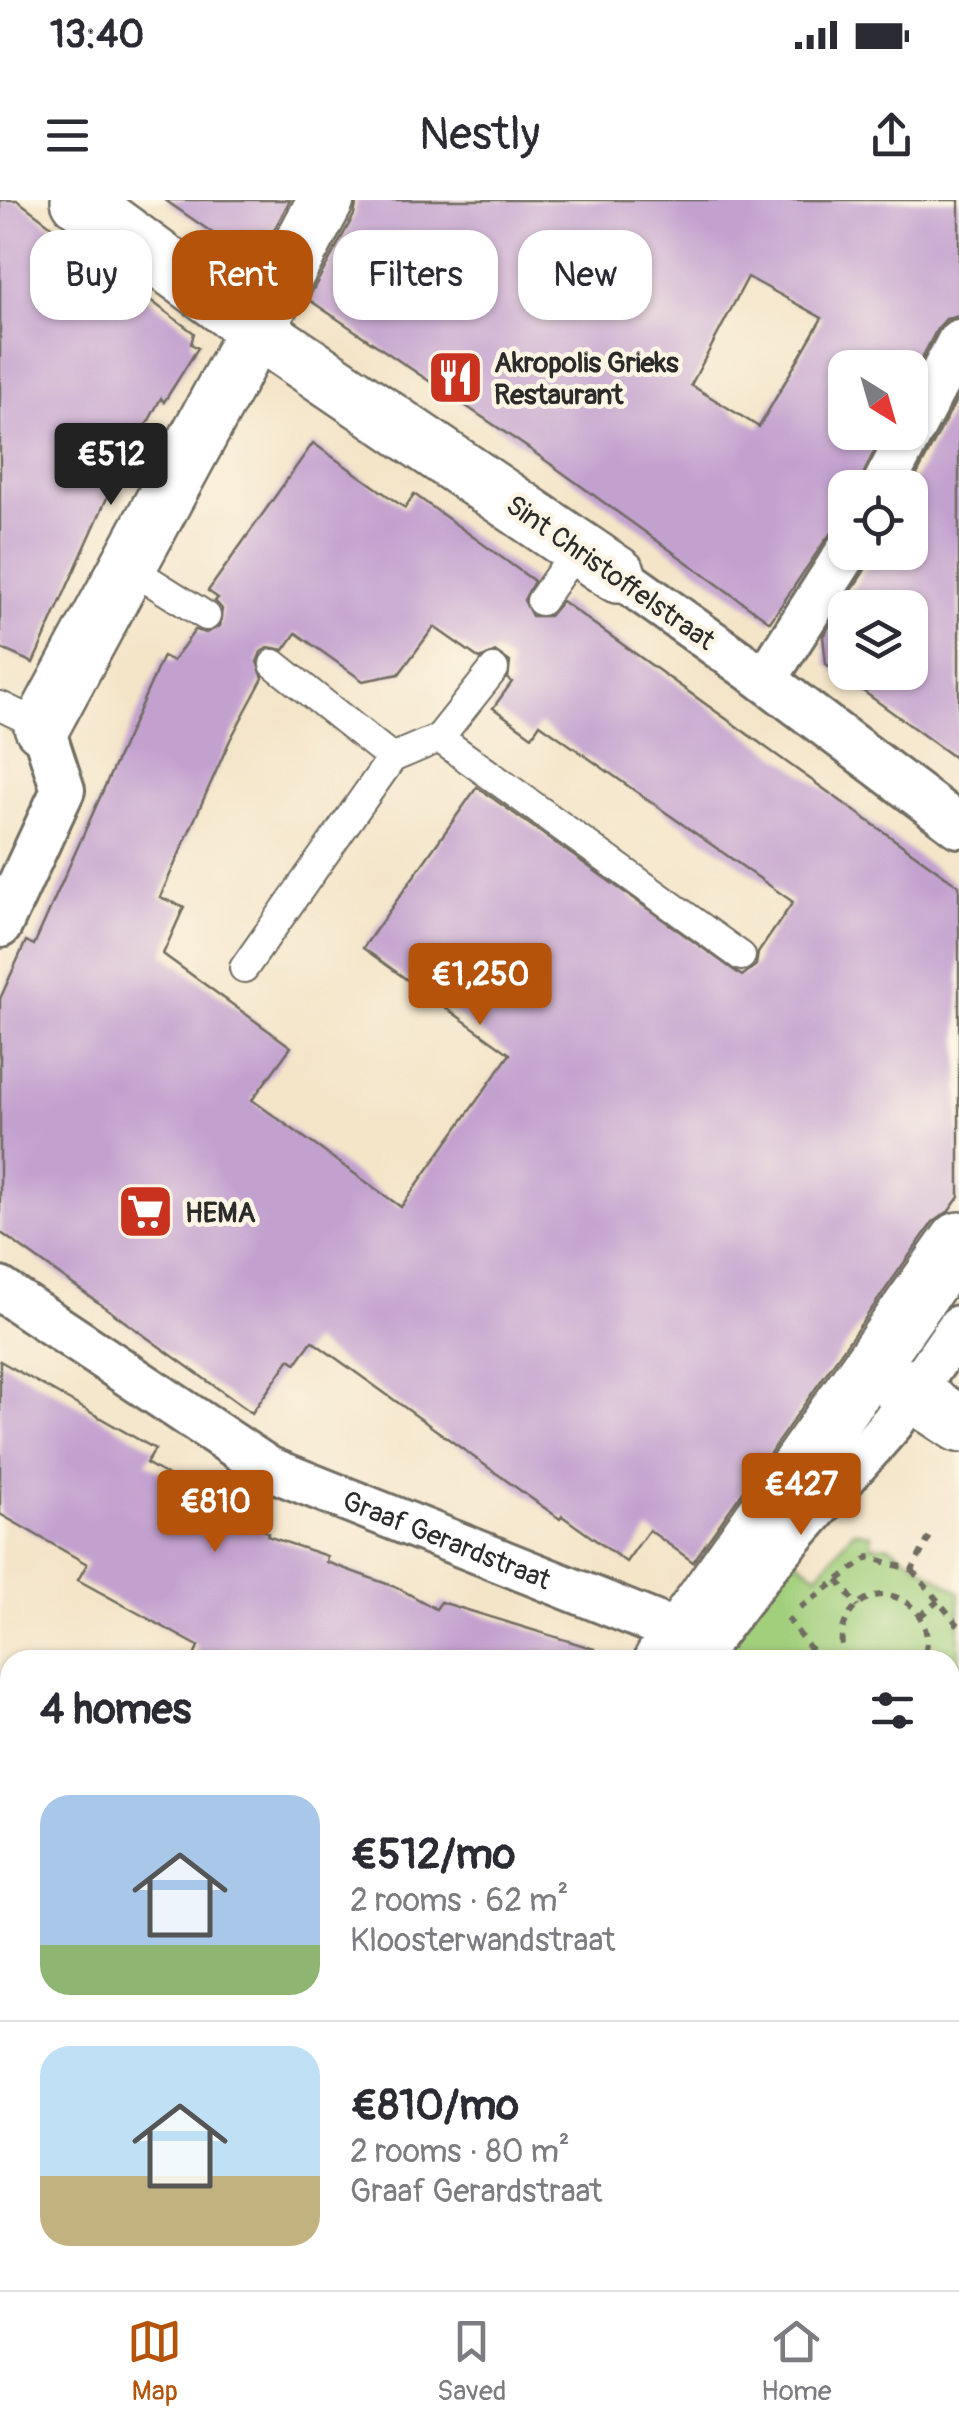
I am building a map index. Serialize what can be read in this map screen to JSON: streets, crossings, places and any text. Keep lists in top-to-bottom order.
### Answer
{
  "streets": {
    "street": ["Sint Christoffelstraat", "Graaf Gerardstraat"]
  },
  "places": {
    "restaurant": ["Akropolis Grieks Restaurant"],
    "supermarket": ["HEMA"]
  },
  "north": "bottom right",
  "page": {
    "status": "13:40",
    "header": "Nestly",
    "chip": [
      "Buy",
      "Rent",
      "Filters",
      "New"
    ],
    "price": [
      "€512",
      "€1,250",
      "€427",
      "€810"
    ],
    "heading": "4 homes",
    "list": [
      {
        "name": "€512/mo",
        "note": "2 rooms · 62 m² · Kloosterwandstraat"
      },
      {
        "name": "€810/mo",
        "note": "2 rooms · 80 m² · Graaf Gerardstraat"
      }
    ],
    "tabs": ["Map", "Saved", "Home"]
  }
}
